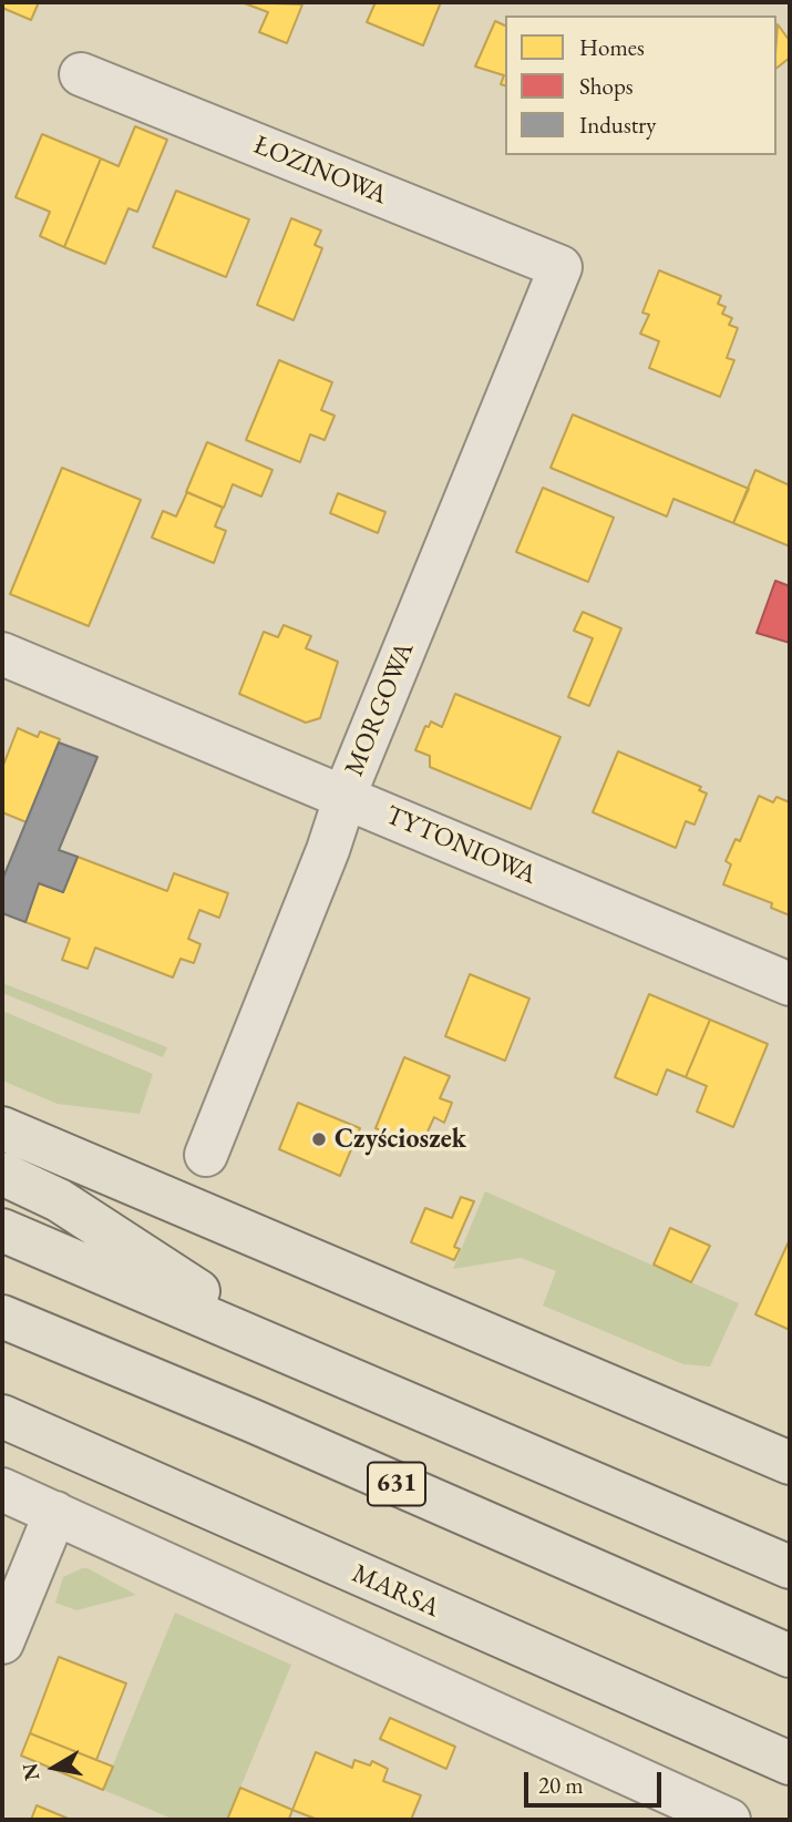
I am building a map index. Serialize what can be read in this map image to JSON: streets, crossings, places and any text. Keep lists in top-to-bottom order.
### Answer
{
  "streets": {
    "main road": ["631", "MARSA"],
    "street": ["ŁOZINOWA", "MORGOWA", "TYTONIOWA"]
  },
  "crossings": [
    ["ŁOZINOWA", "MORGOWA"],
    ["MORGOWA", "TYTONIOWA"]
  ],
  "places": ["Czyścioszek"],
  "legend": ["Homes", "Shops", "Industry"],
  "scale_bar": "20 m",
  "north": "left"
}
